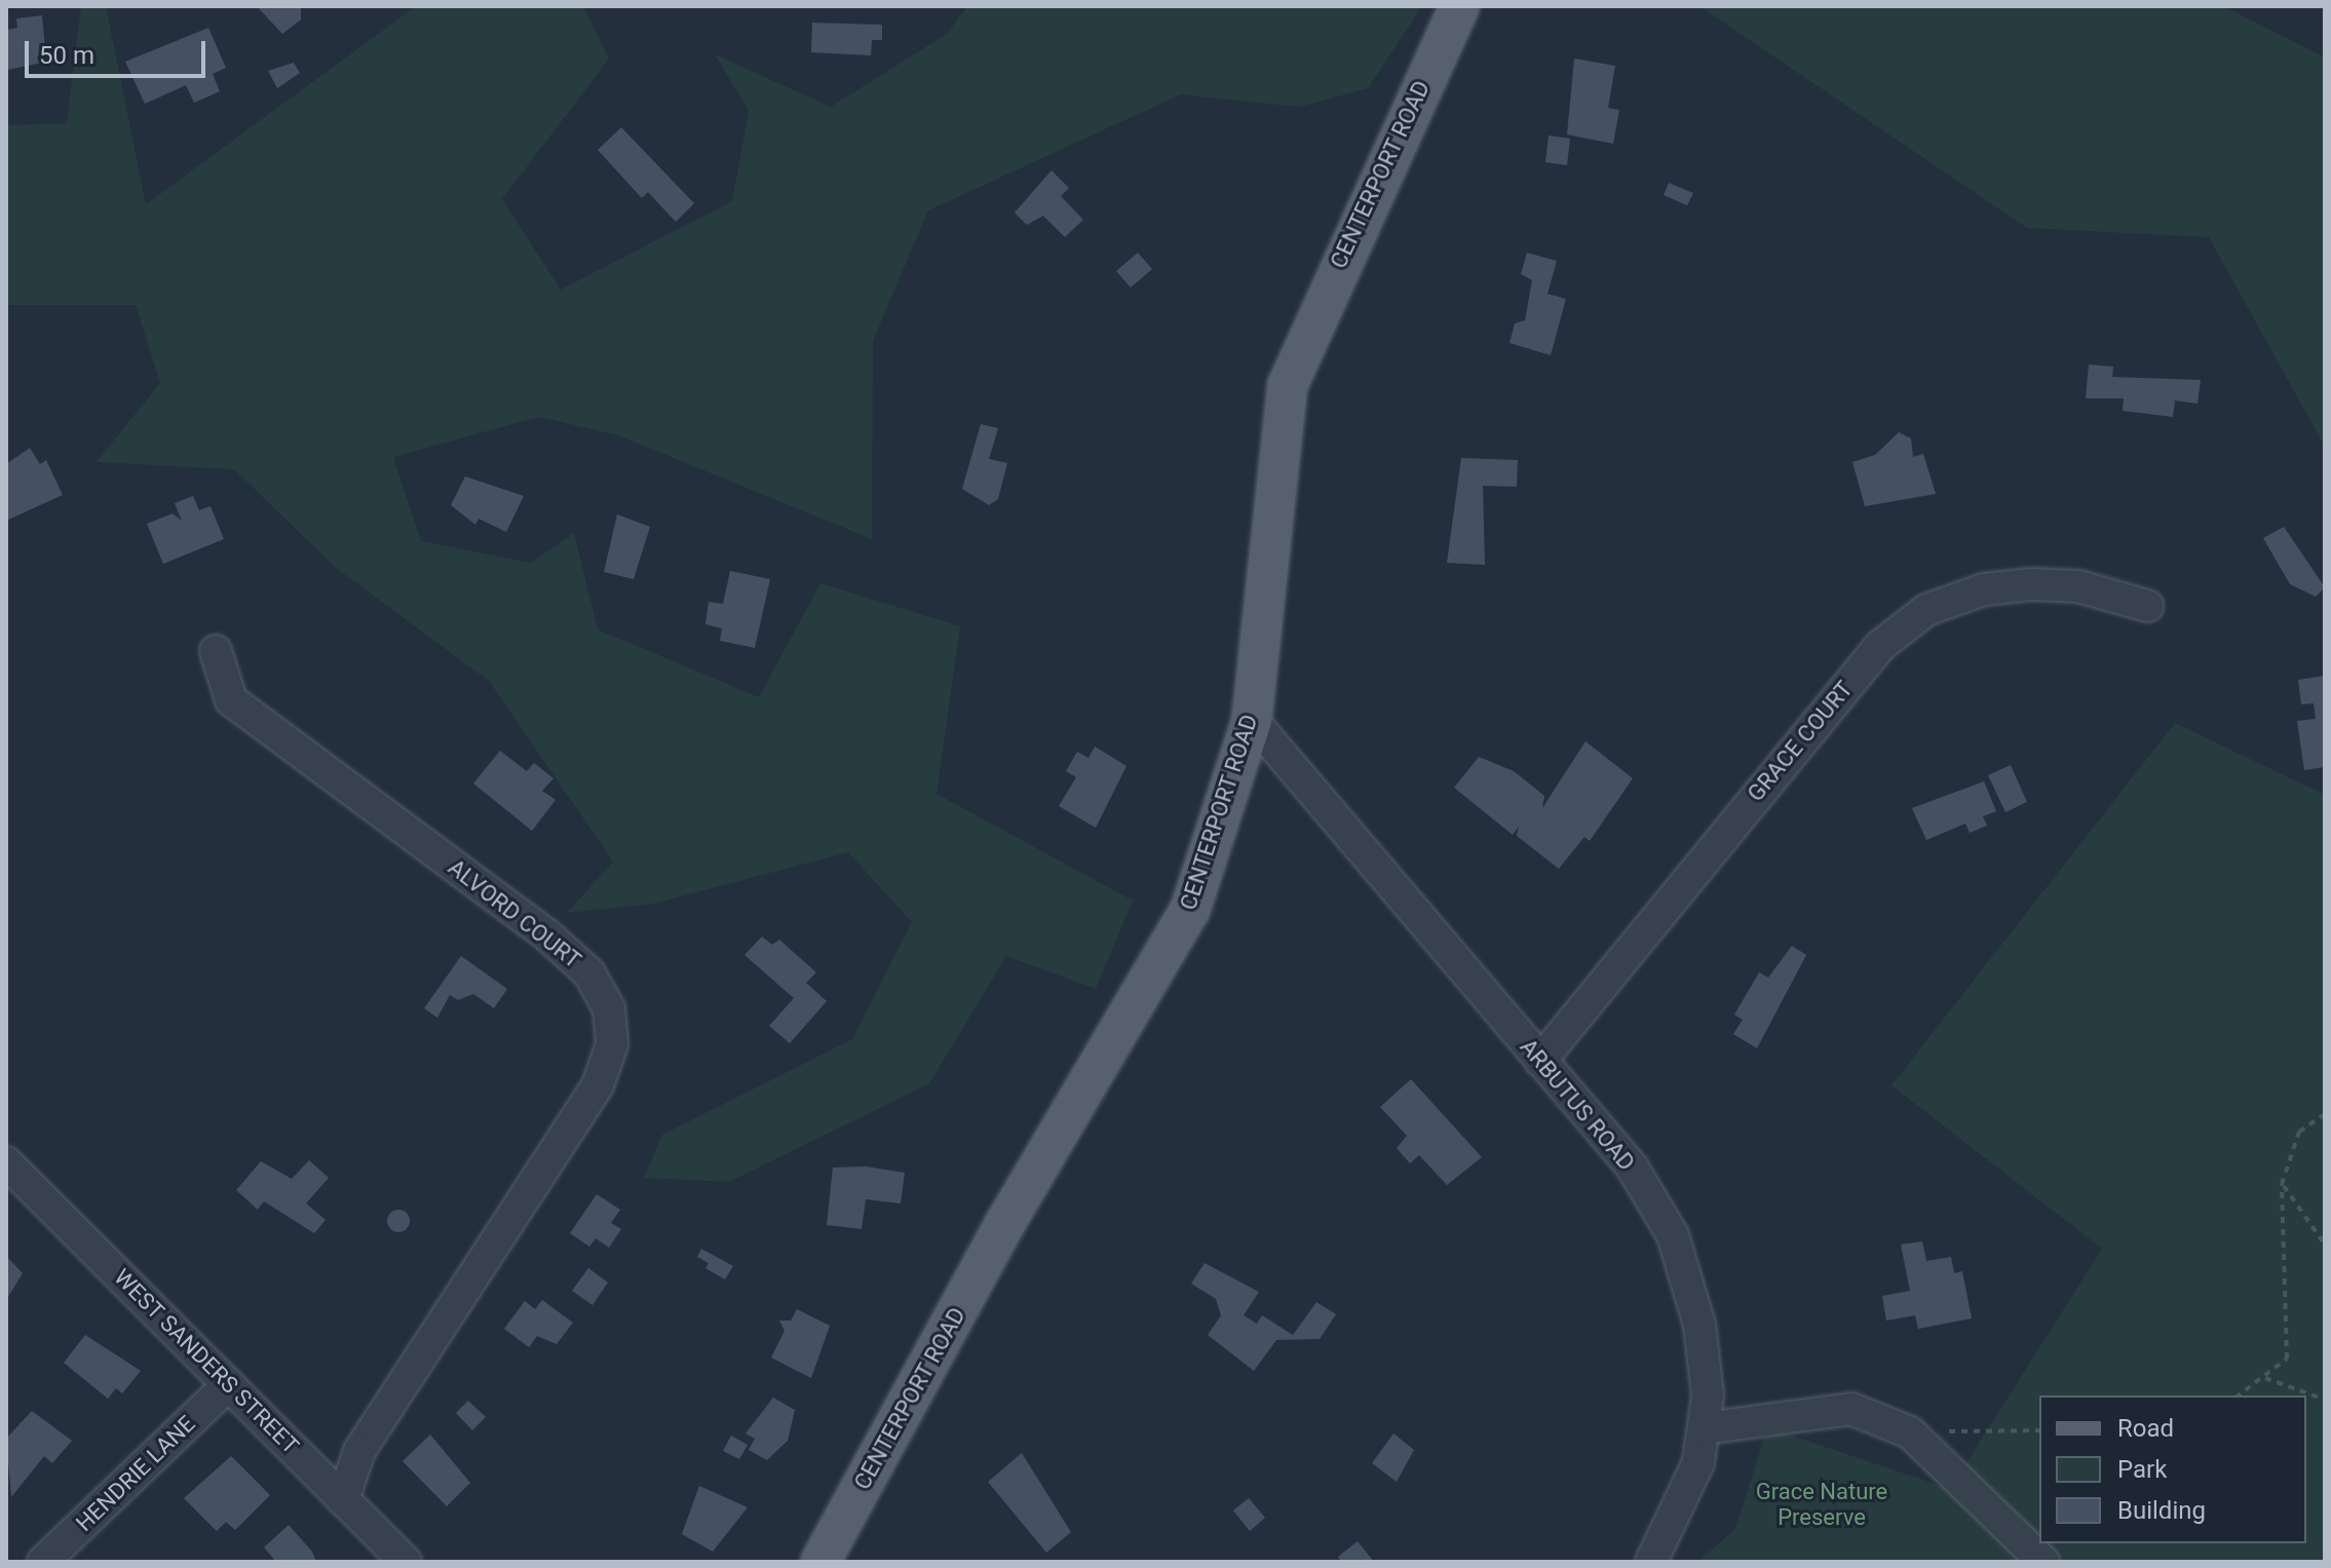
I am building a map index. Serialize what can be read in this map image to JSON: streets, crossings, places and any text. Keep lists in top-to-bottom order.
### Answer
{
  "streets": {
    "main road": ["CENTERPORT ROAD"],
    "street": [
      "GRACE COURT",
      "ALVORD COURT",
      "ARBUTUS ROAD",
      "WEST SANDERS STREET",
      "HENDRIE LANE"
    ]
  },
  "crossings": [
    ["CENTERPORT ROAD", "ARBUTUS ROAD"],
    ["GRACE COURT", "ARBUTUS ROAD"],
    ["ALVORD COURT", "WEST SANDERS STREET"],
    ["WEST SANDERS STREET", "HENDRIE LANE"]
  ],
  "parks": ["Grace Nature Preserve"],
  "legend": ["Road", "Park", "Building"],
  "scale_bar": "50 m"
}
